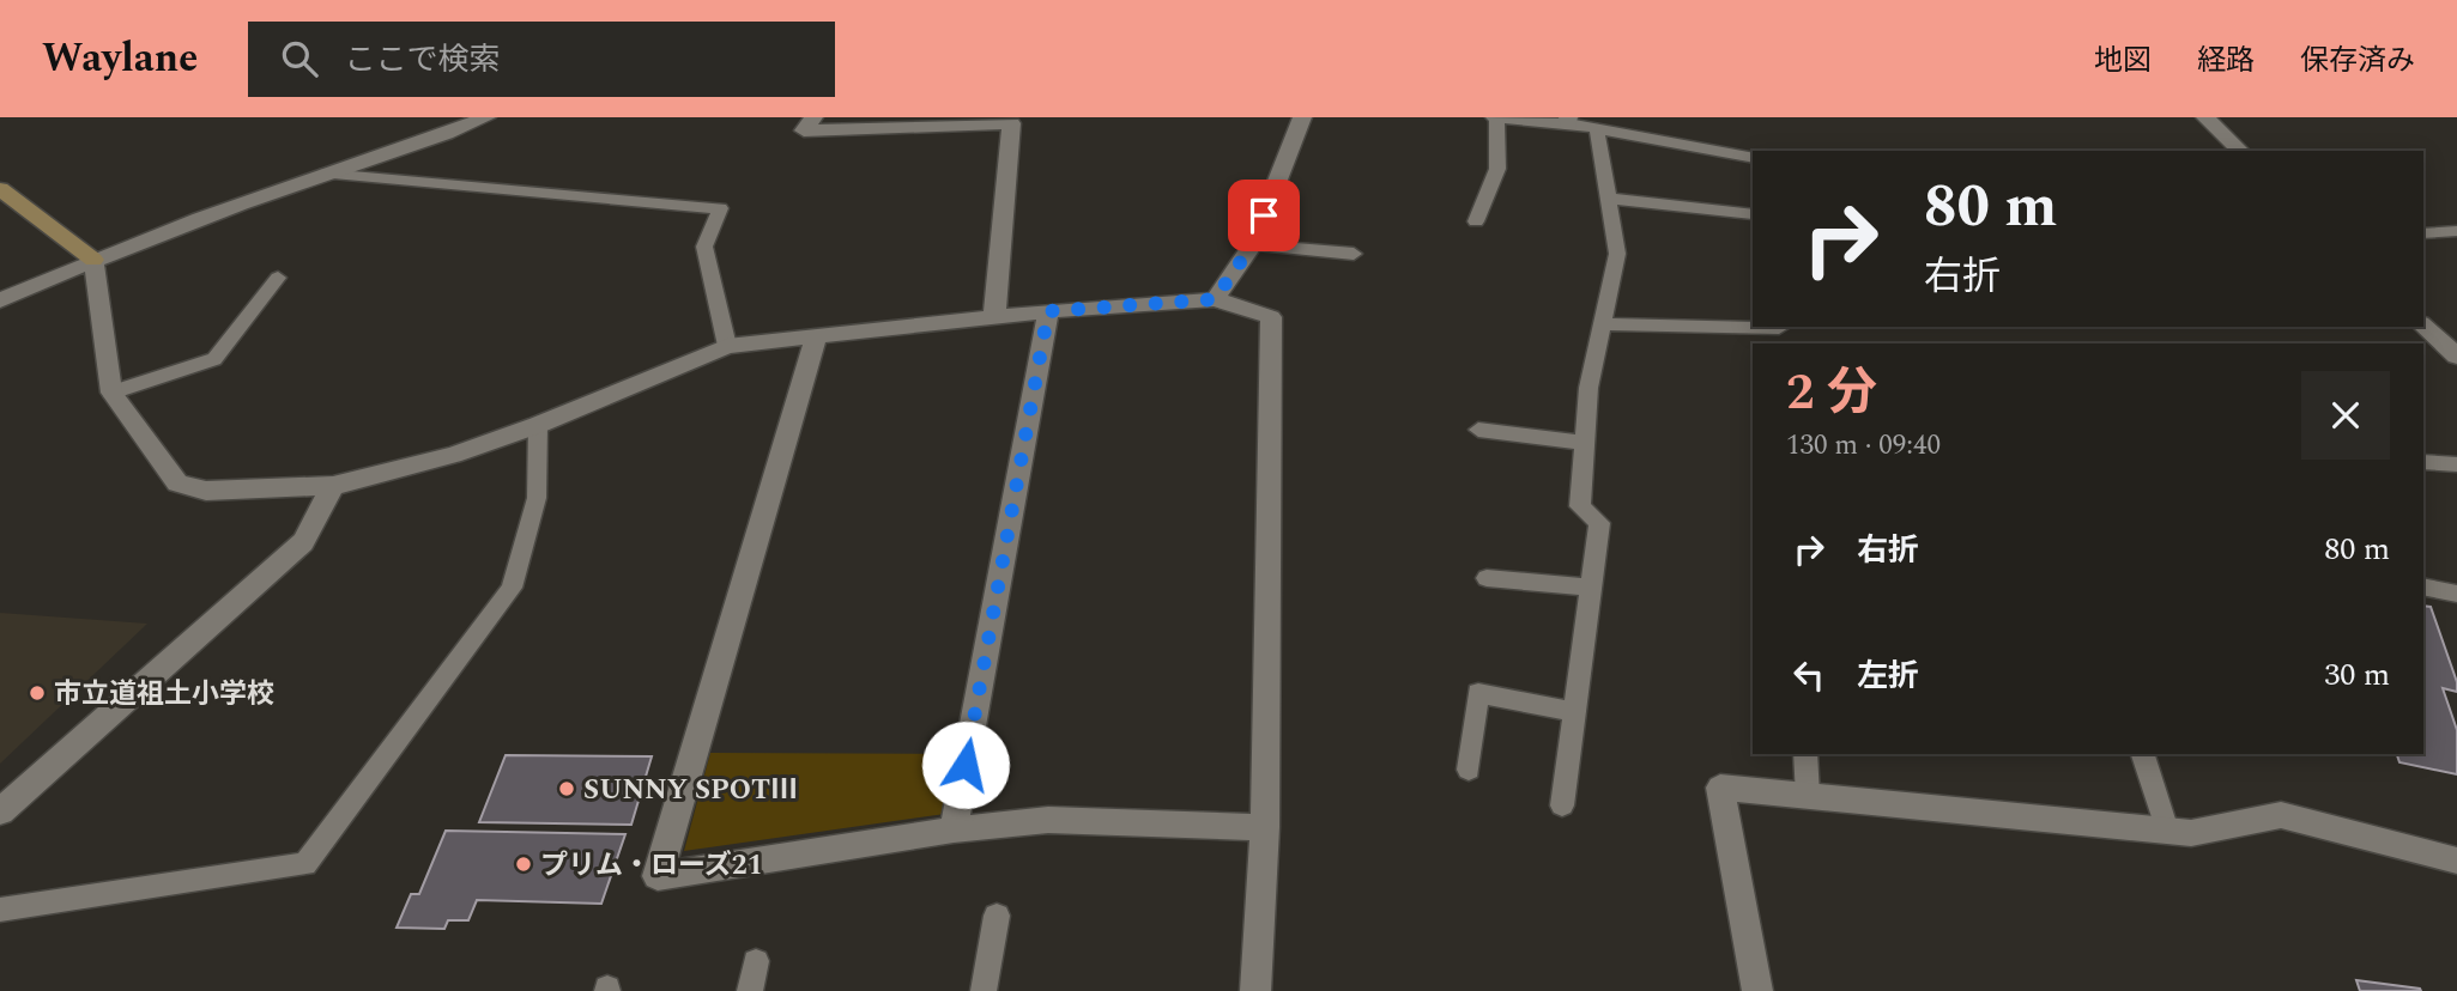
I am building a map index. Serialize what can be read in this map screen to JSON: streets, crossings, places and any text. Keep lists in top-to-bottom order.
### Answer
{
  "places": ["市立道祖土小学校", "SUNNY SPOTⅢ", "プリム・ローズ21"],
  "page": {
    "header": "Waylane",
    "search": "ここで検索",
    "nav": ["地図", "経路", "保存済み"],
    "turn": ["80 m", "右折"],
    "heading": ["2 分", "130 m · 09:40"],
    "list": [
      {
        "name": "右折",
        "value": "80 m"
      },
      {
        "name": "左折",
        "value": "30 m"
      }
    ]
  }
}
